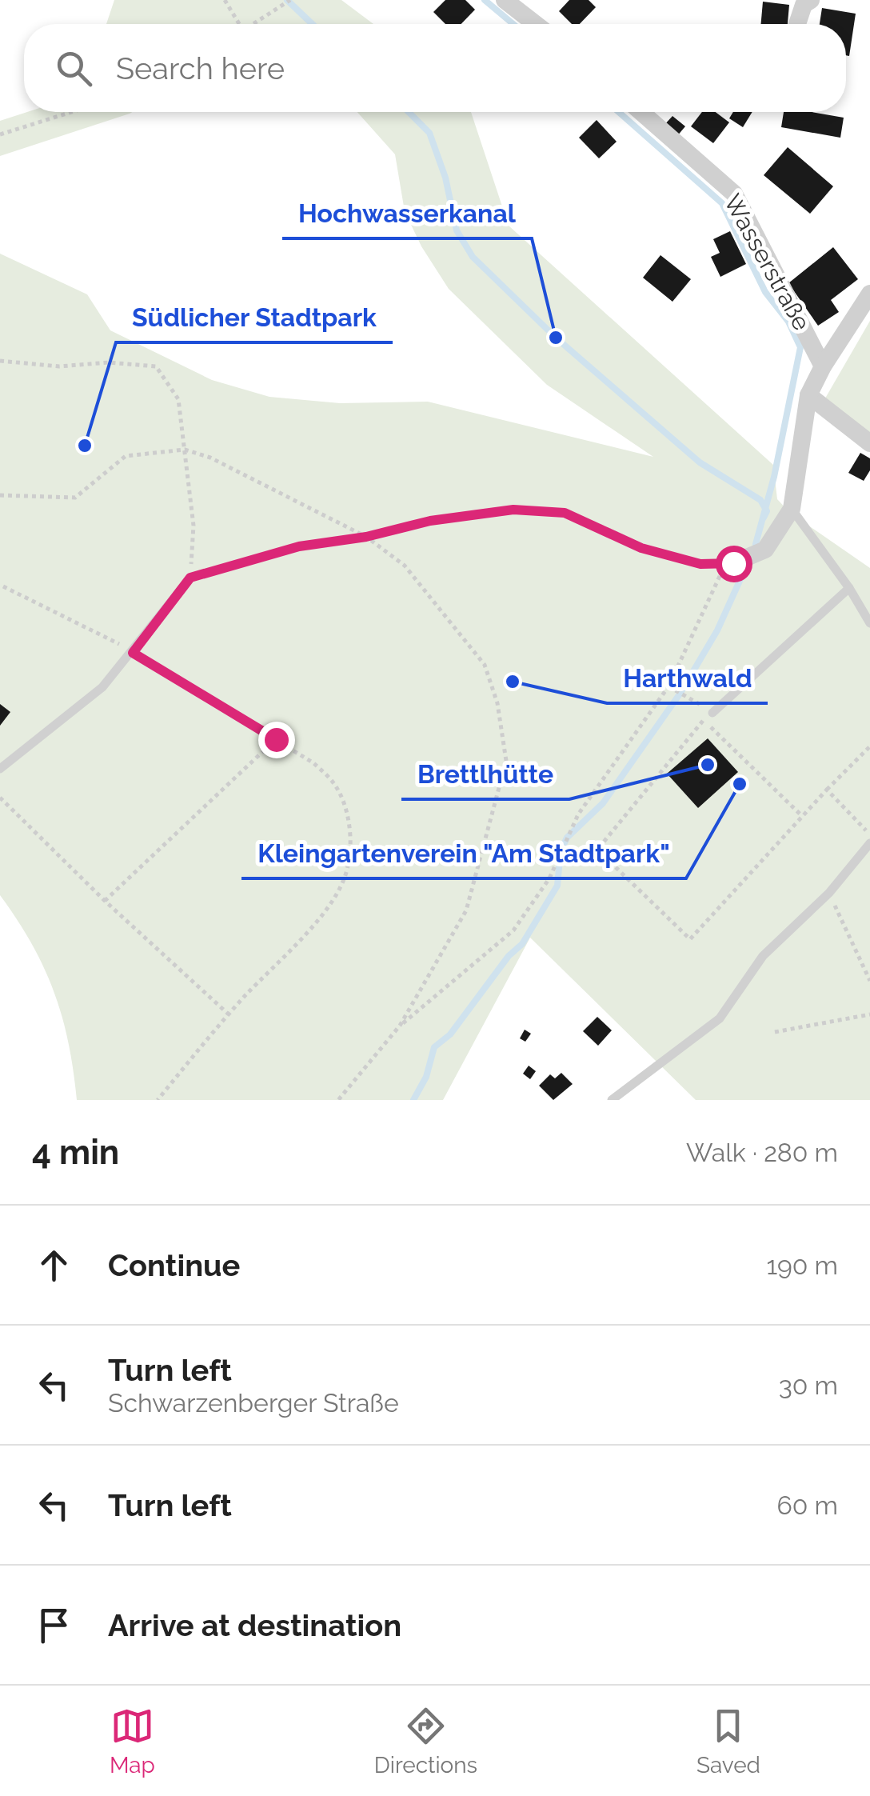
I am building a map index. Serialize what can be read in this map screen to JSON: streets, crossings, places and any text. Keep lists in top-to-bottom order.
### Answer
{
  "streets": {
    "street": ["Wasserstraße"]
  },
  "places": [
    "Hochwasserkanal",
    "Südlicher Stadtpark",
    "Harthwald",
    "Brettlhütte",
    "Kleingartenverein \"Am Stadtpark\""
  ],
  "page": {
    "search": "Search here",
    "heading": ["4 min", "Walk · 280 m"],
    "list": [
      ["Continue", "190 m"],
      ["Turn left", "Schwarzenberger Straße", "30 m"],
      ["Turn left", "60 m"],
      "Arrive at destination"
    ],
    "nav": ["Map", "Directions", "Saved"]
  }
}
